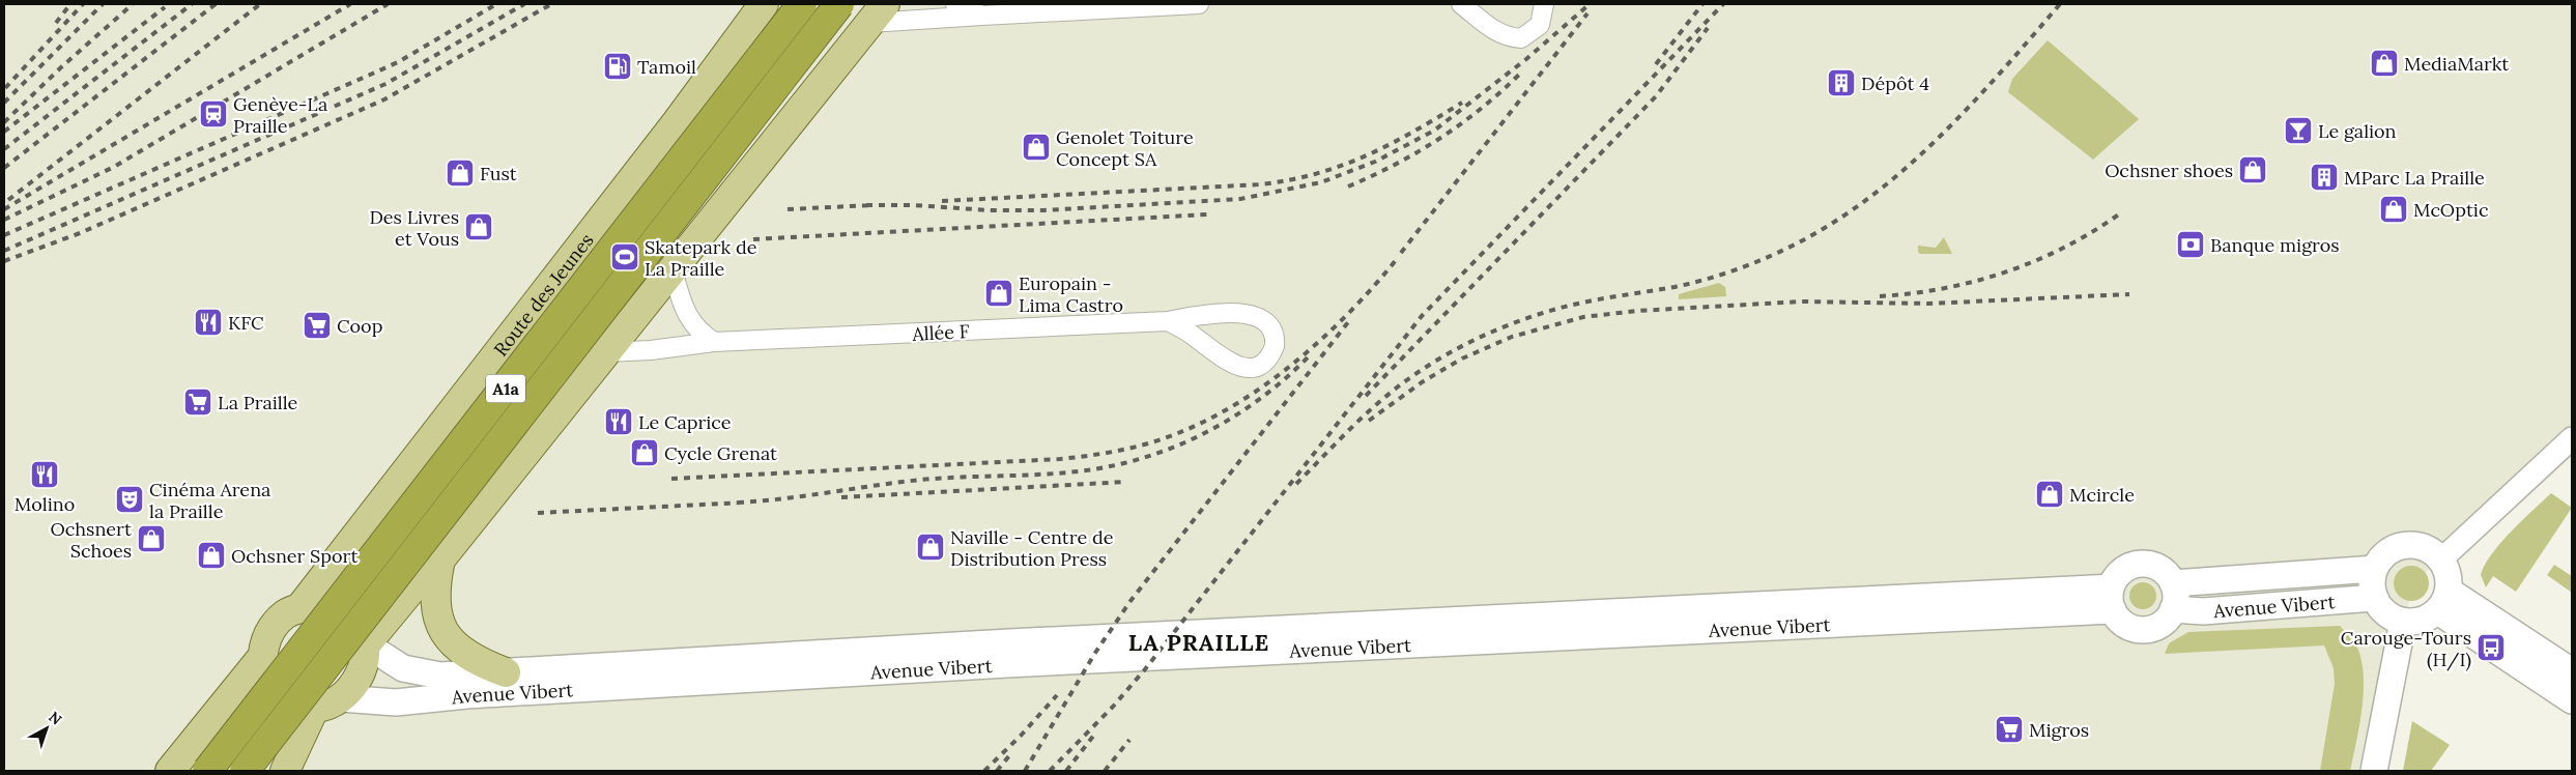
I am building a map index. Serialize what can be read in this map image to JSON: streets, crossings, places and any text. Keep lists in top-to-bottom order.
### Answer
{
  "streets": {
    "highway": ["A1a"],
    "main road": ["Route des Jeunes", "Avenue Vibert"],
    "street": ["Allée F"]
  },
  "crossings": [
    ["Route des Jeunes", "Avenue Vibert"]
  ],
  "districts": ["LA PRAILLE"],
  "places": {
    "shop": [
      "MediaMarkt",
      "Genolet Toiture Concept SA",
      "Ochsner shoes",
      "Fust",
      "McOptic",
      "Des Livres et Vous",
      "Europain - Lima Castro",
      "Cycle Grenat",
      "Mcircle",
      "Ochsnert Schoes",
      "Naville - Centre de Distribution Press",
      "Ochsner Sport"
    ],
    "fuel station": ["Tamoil"],
    "building": ["Dépôt 4", "MParc La Praille"],
    "station": ["Genève-La Praille"],
    "bar": ["Le galion"],
    "bank": ["Banque migros"],
    "sports": ["Skatepark de La Praille"],
    "restaurant": ["KFC", "Le Caprice", "Molino"],
    "supermarket": ["Coop", "La Praille", "Migros"],
    "theatre": ["Cinéma Arena la Praille"],
    "bus stop": ["Carouge-Tours (H/I)"]
  },
  "north": "top right"
}
